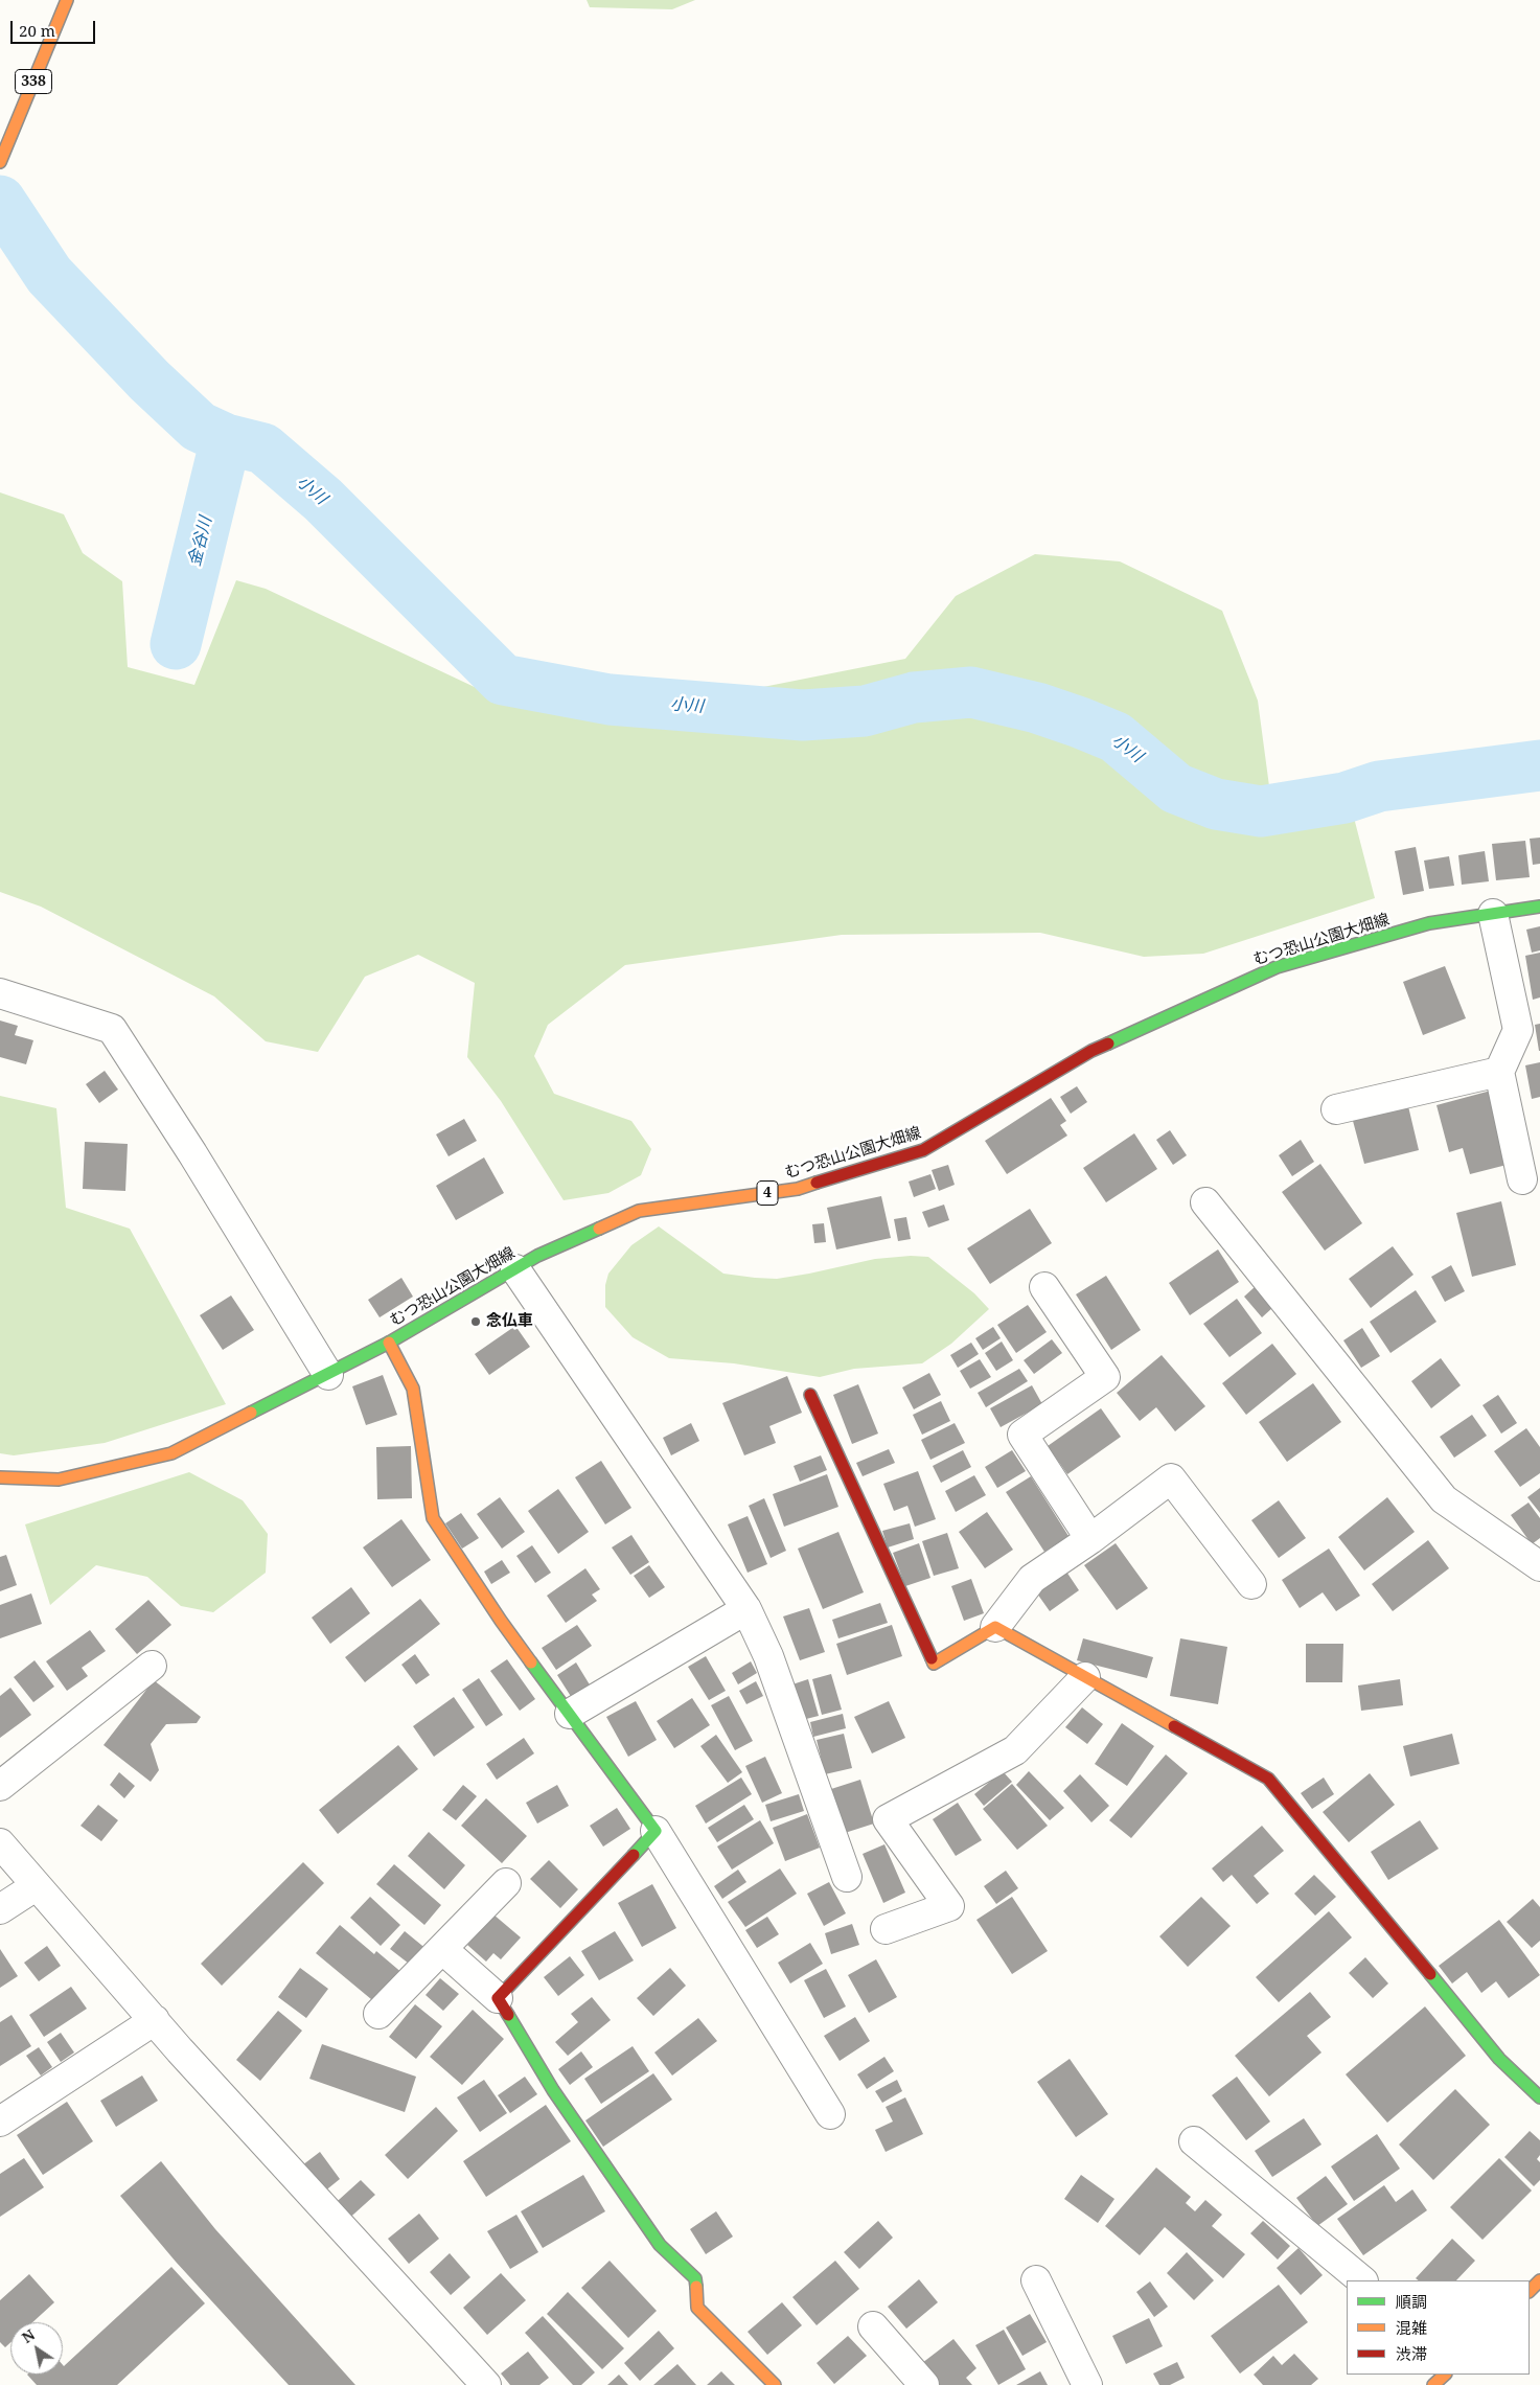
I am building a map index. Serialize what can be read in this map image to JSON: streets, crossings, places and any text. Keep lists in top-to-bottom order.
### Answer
{
  "streets": {
    "main road": ["338", "むつ恐山公園大畑線", "4"]
  },
  "water": ["小川", "金谷川"],
  "places": ["念仏車"],
  "legend": ["順調", "混雑", "渋滞"],
  "scale_bar": "20 m",
  "north": "top left"
}
